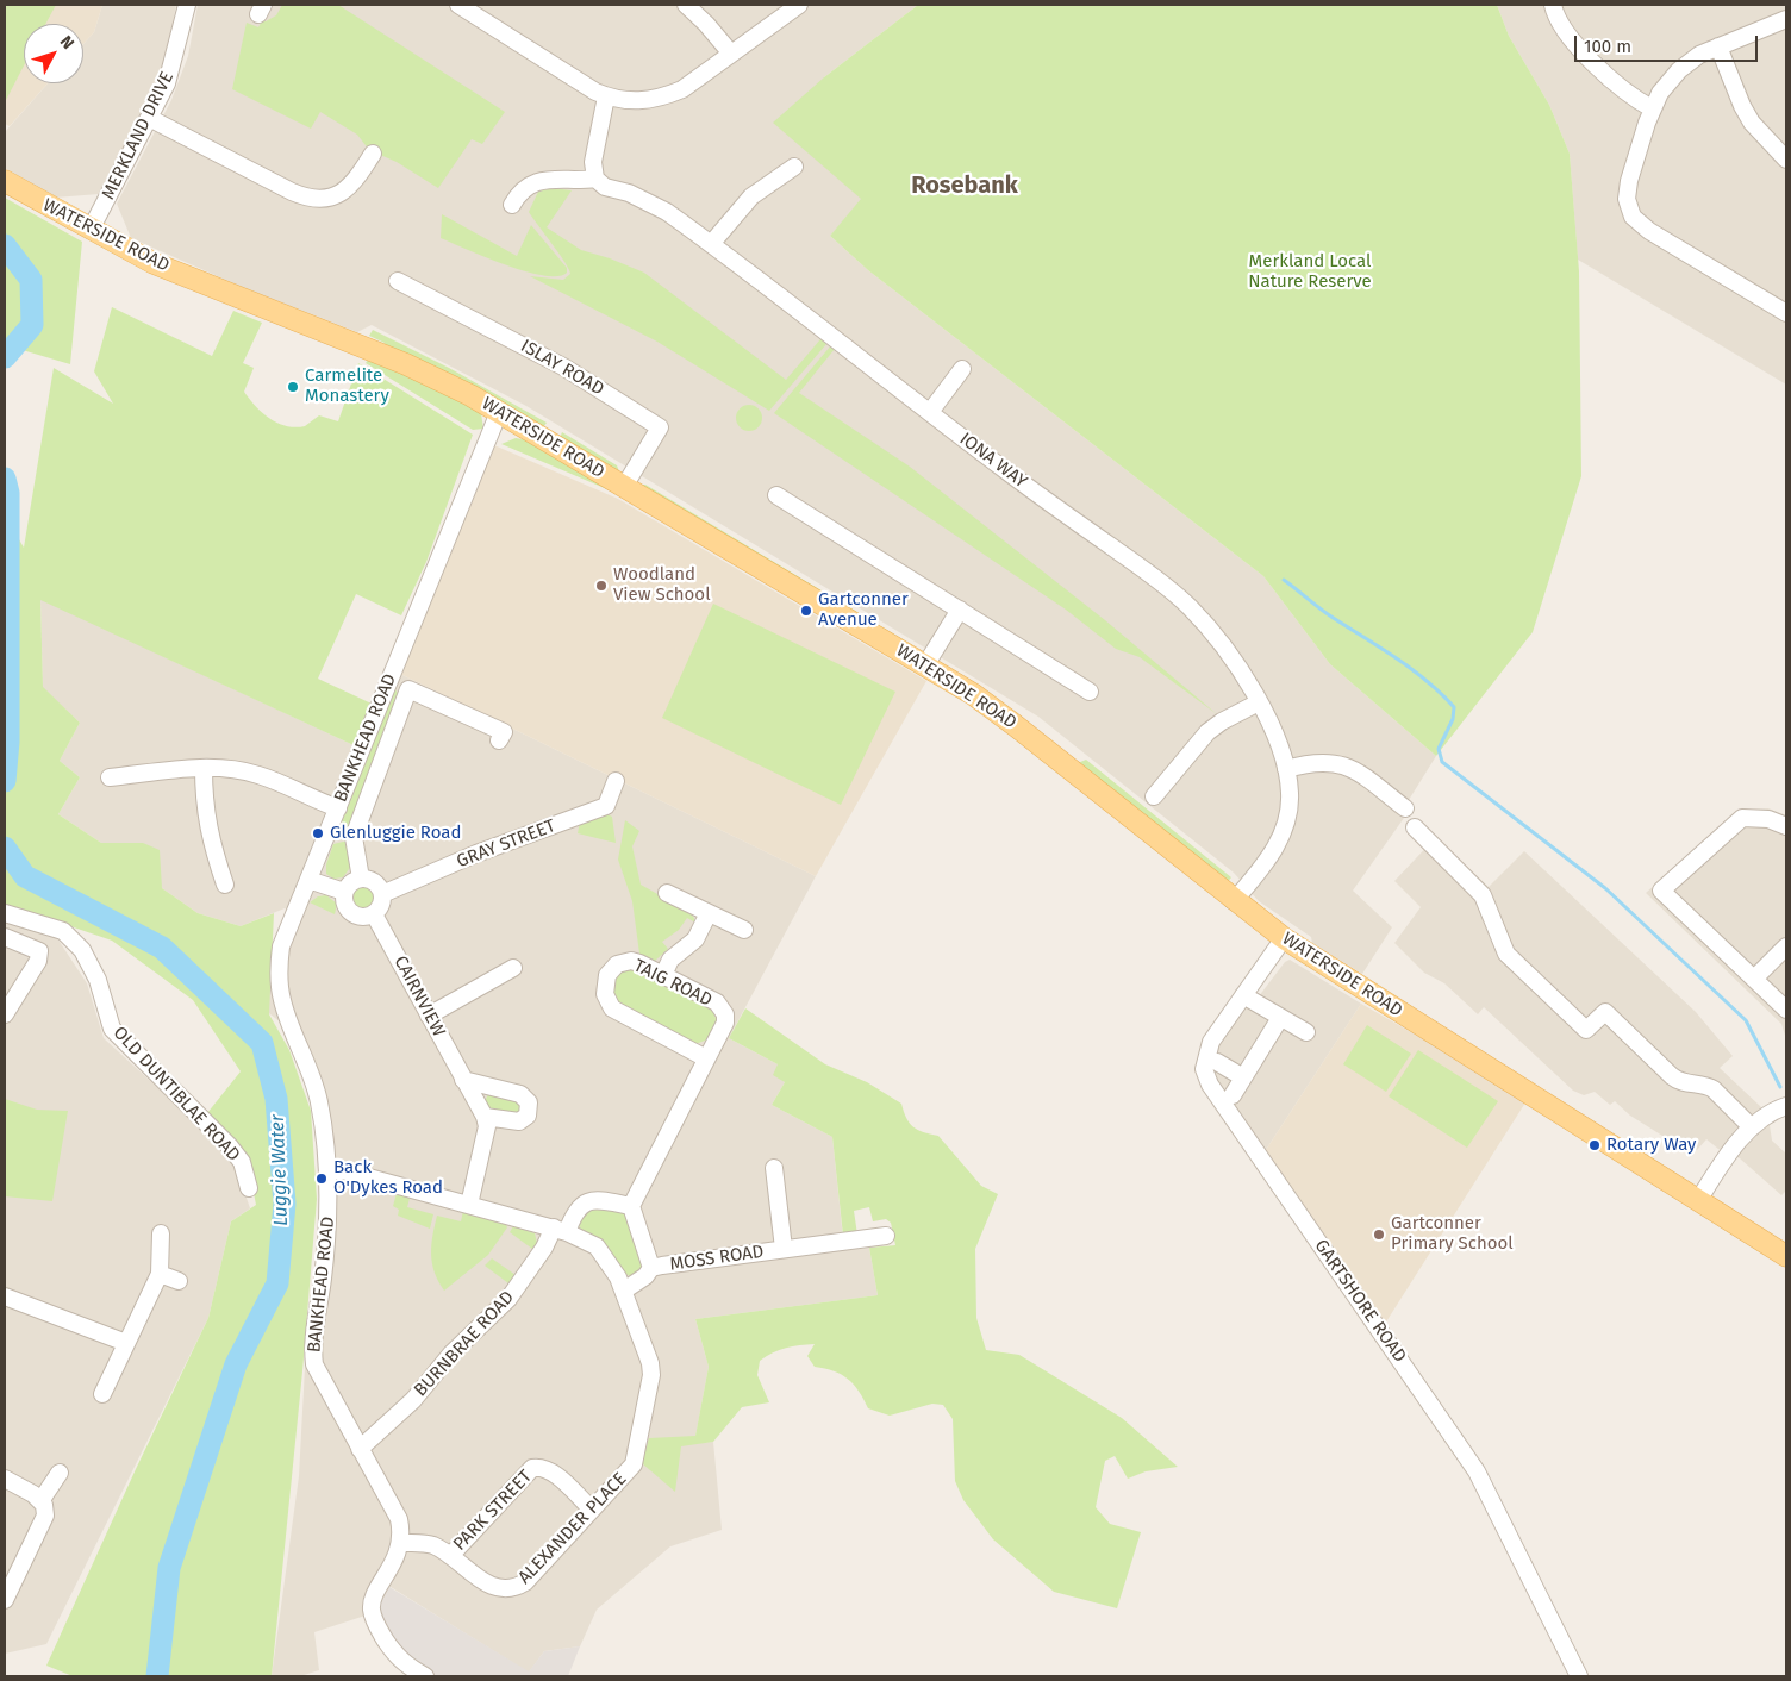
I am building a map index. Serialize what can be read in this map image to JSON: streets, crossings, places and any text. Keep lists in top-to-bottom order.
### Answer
{
  "streets": {
    "main road": ["WATERSIDE ROAD"],
    "street": [
      "MERKLAND DRIVE",
      "ISLAY ROAD",
      "IONA WAY",
      "BANKHEAD ROAD",
      "GRAY STREET",
      "TAIG ROAD",
      "CAIRNVIEW",
      "OLD DUNTIBLAE ROAD",
      "MOSS ROAD",
      "GARTSHORE ROAD",
      "BURNBRAE ROAD",
      "PARK STREET",
      "ALEXANDER PLACE"
    ]
  },
  "crossings": [
    ["MERKLAND DRIVE", "WATERSIDE ROAD"],
    ["WATERSIDE ROAD", "ISLAY ROAD"],
    ["WATERSIDE ROAD", "IONA WAY"],
    ["WATERSIDE ROAD", "BANKHEAD ROAD"],
    ["WATERSIDE ROAD", "GARTSHORE ROAD"],
    ["BANKHEAD ROAD", "BURNBRAE ROAD"],
    ["BANKHEAD ROAD", "ALEXANDER PLACE"],
    ["GRAY STREET", "CAIRNVIEW"],
    ["MOSS ROAD", "ALEXANDER PLACE"],
    ["BURNBRAE ROAD", "ALEXANDER PLACE"],
    ["PARK STREET", "ALEXANDER PLACE"]
  ],
  "districts": ["Rosebank"],
  "water": ["Luggie Water"],
  "parks": ["Merkland Local Nature Reserve"],
  "places": [
    "Carmelite Monastery",
    "Woodland View School",
    "Gartconner Avenue",
    "Glenluggie Road",
    "Rotary Way",
    "Back O'Dykes Road",
    "Gartconner Primary School"
  ],
  "scale_bar": "100 m",
  "north": "top right"
}
